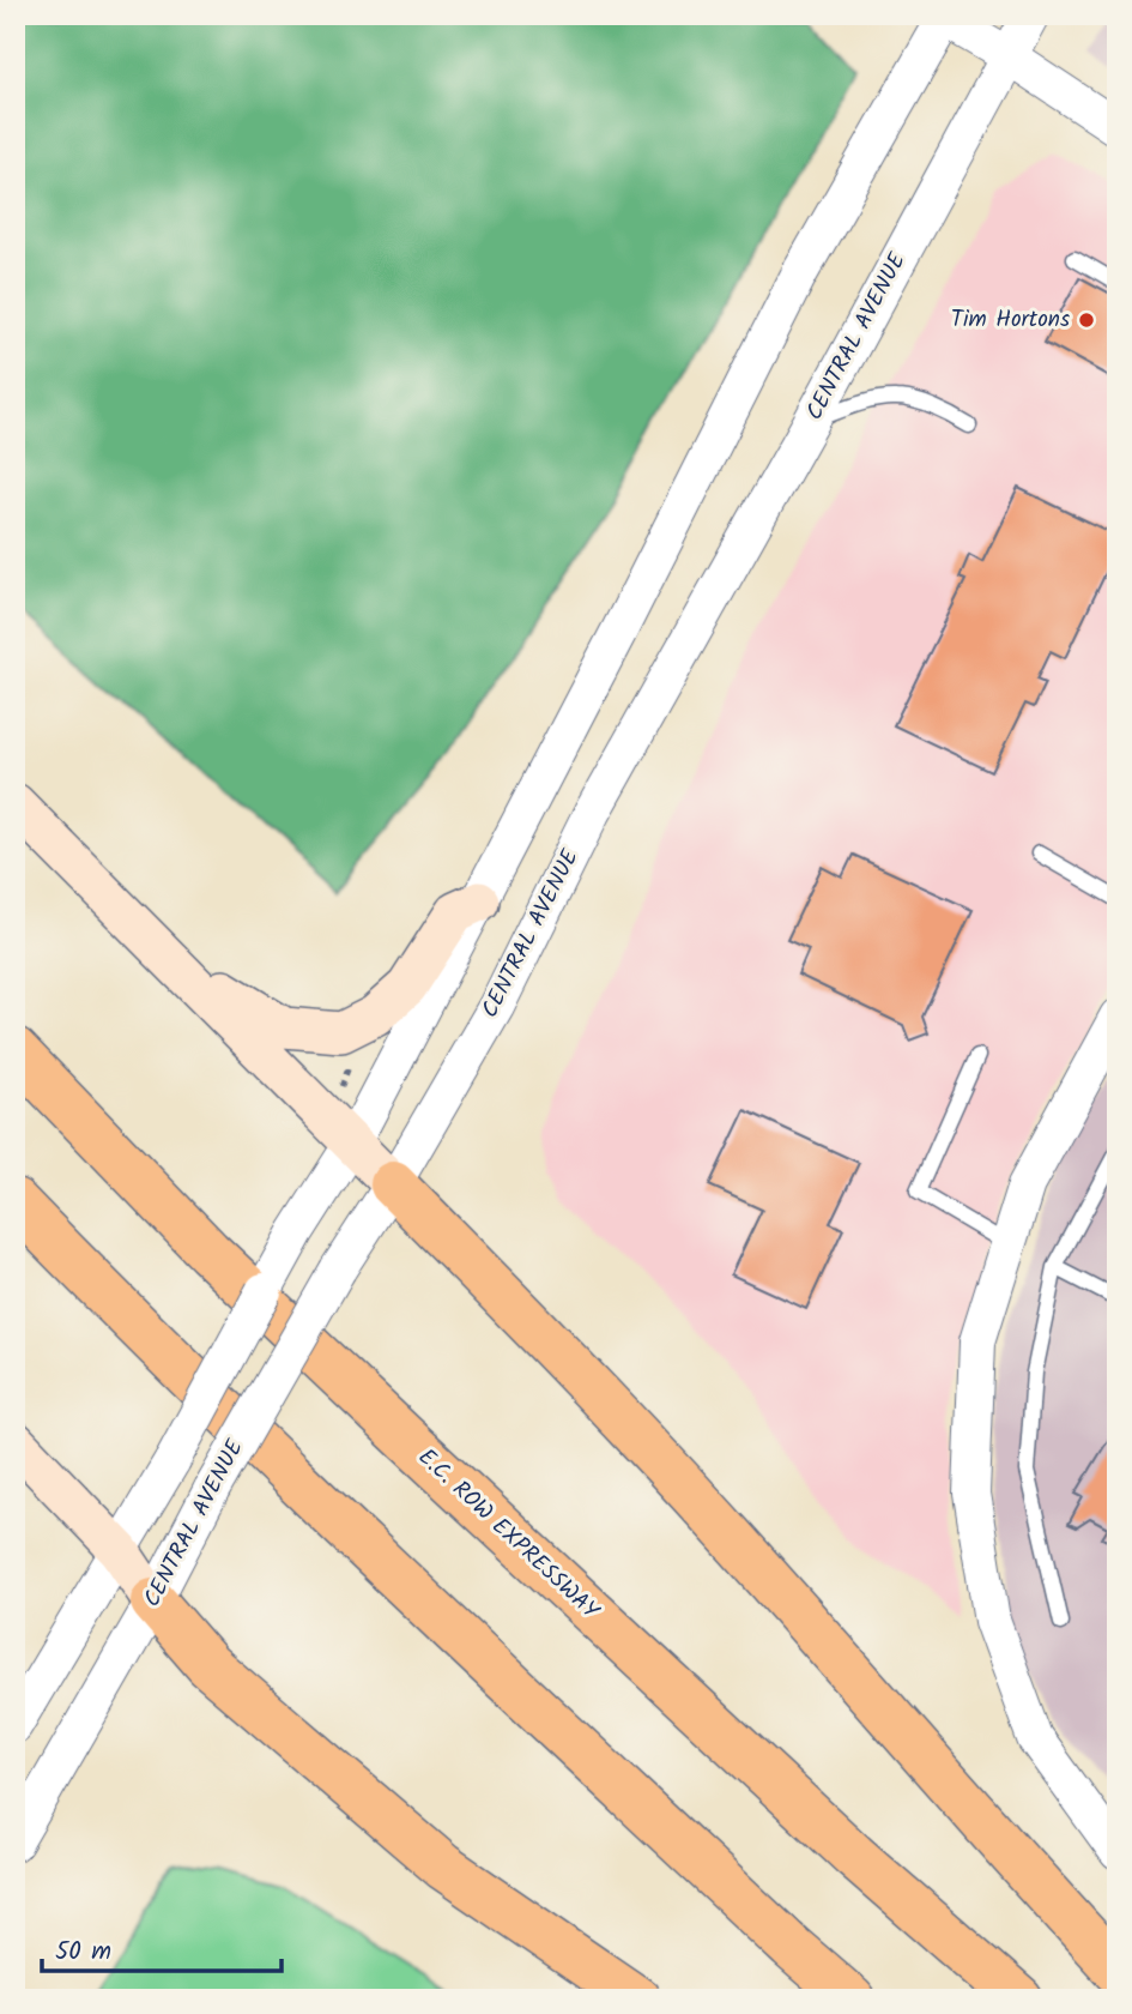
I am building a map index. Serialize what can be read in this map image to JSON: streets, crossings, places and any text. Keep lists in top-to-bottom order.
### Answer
{
  "streets": {
    "highway": ["E.C. ROW EXPRESSWAY"],
    "street": ["CENTRAL AVENUE"]
  },
  "places": ["Tim Hortons"],
  "scale_bar": "50 m"
}
